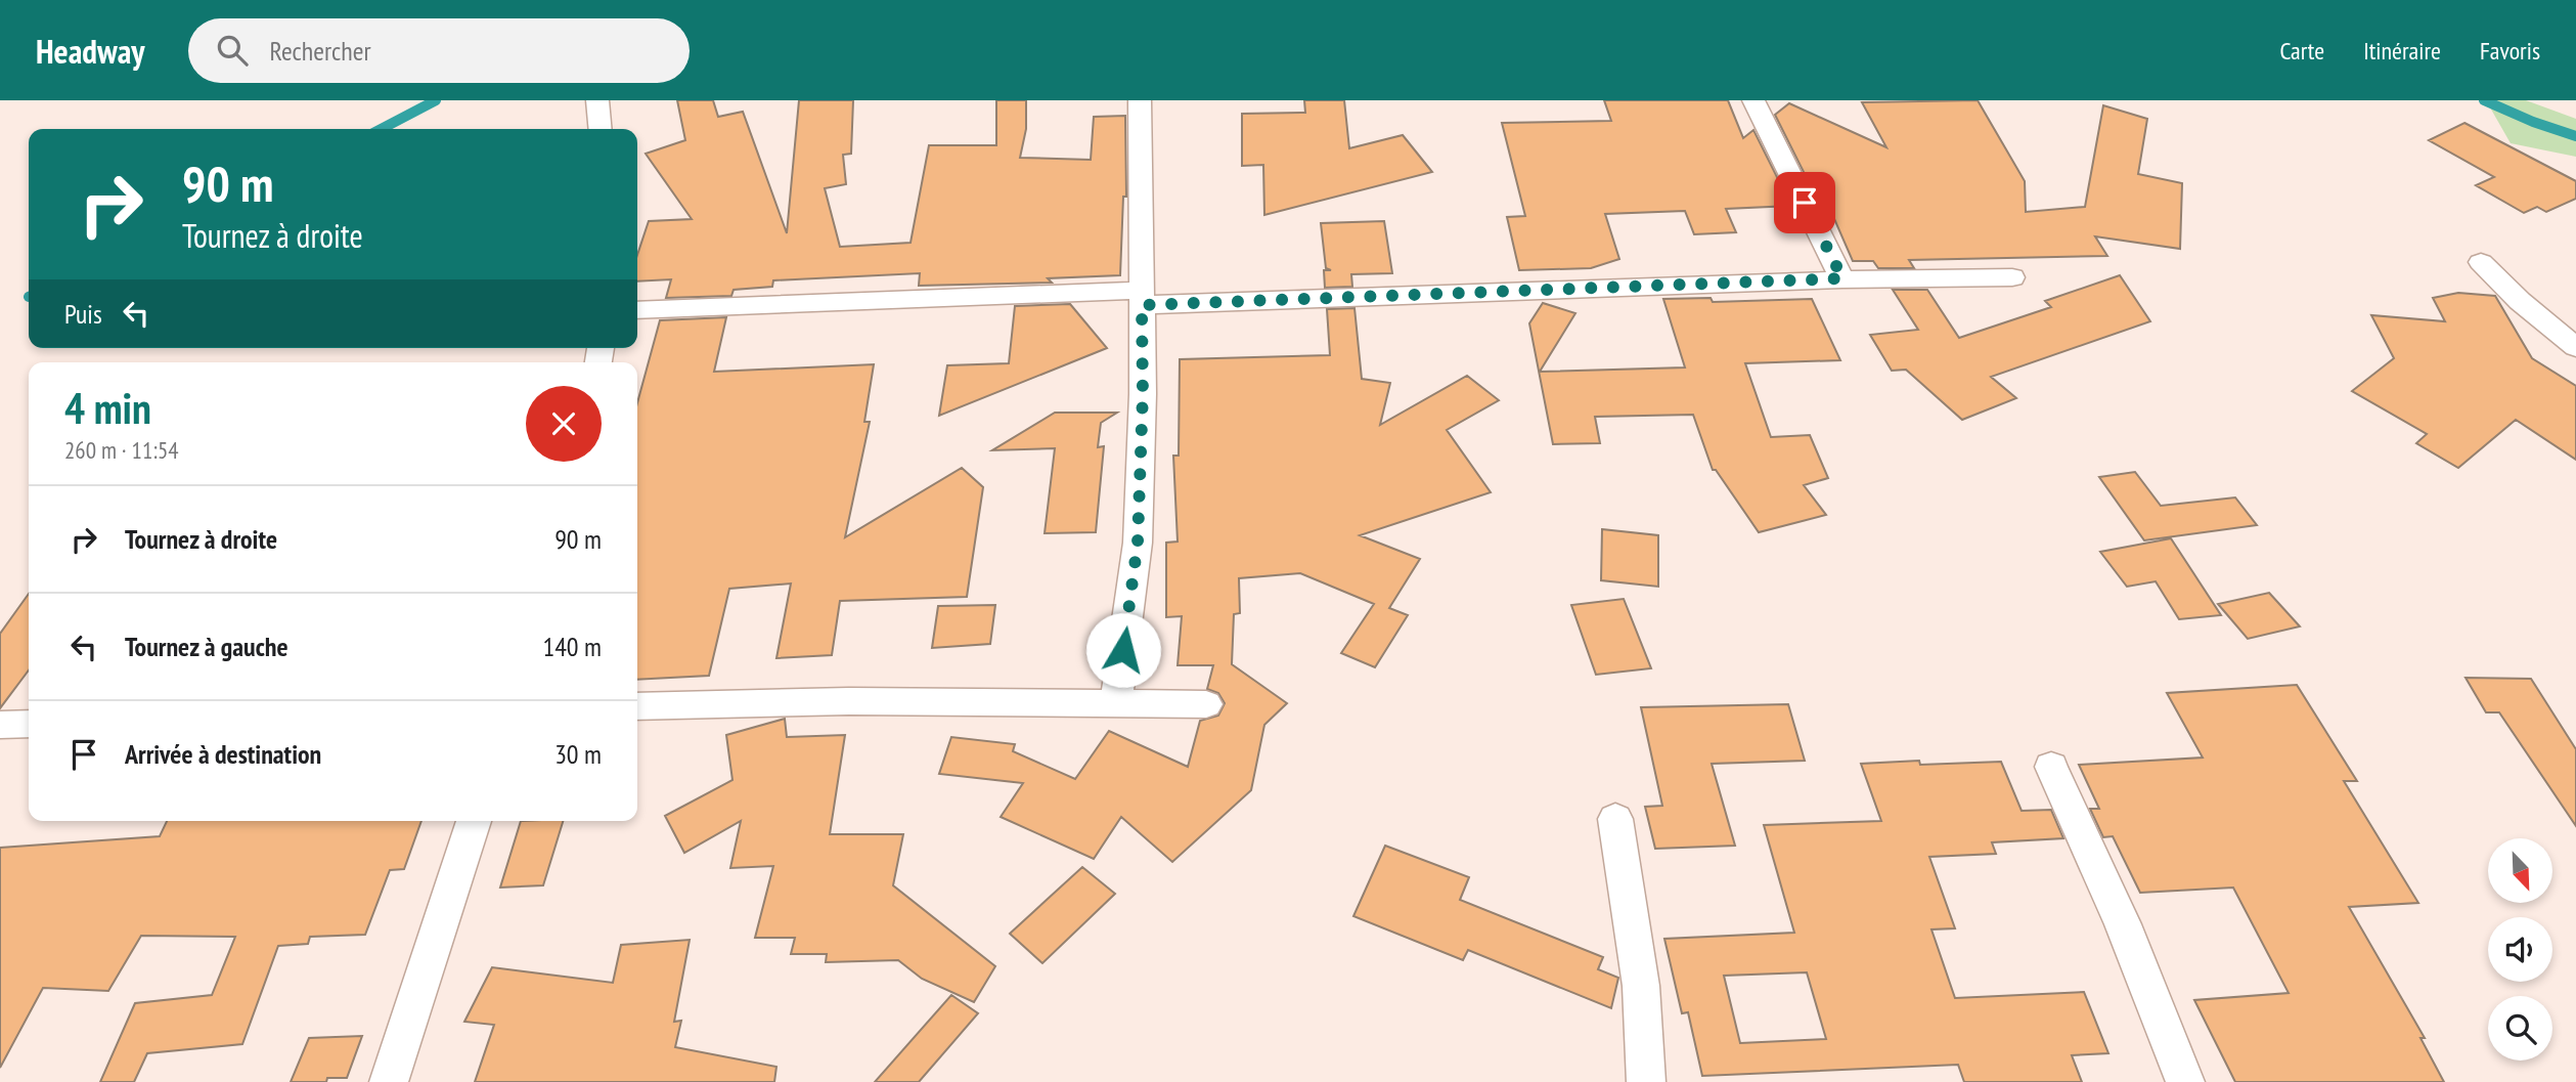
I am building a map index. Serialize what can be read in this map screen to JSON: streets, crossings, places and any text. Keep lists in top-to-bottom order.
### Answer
{
  "north": "bottom right",
  "page": {
    "header": "Headway",
    "search": "Rechercher",
    "nav": ["Carte", "Itinéraire", "Favoris"],
    "turn": ["90 m", "Tournez à droite"],
    "then": "Puis",
    "heading": ["4 min", "260 m · 11:54"],
    "list": [
      {
        "name": "Tournez à droite",
        "value": "90 m"
      },
      {
        "name": "Tournez à gauche",
        "value": "140 m"
      },
      {
        "name": "Arrivée à destination",
        "value": "30 m"
      }
    ]
  }
}
